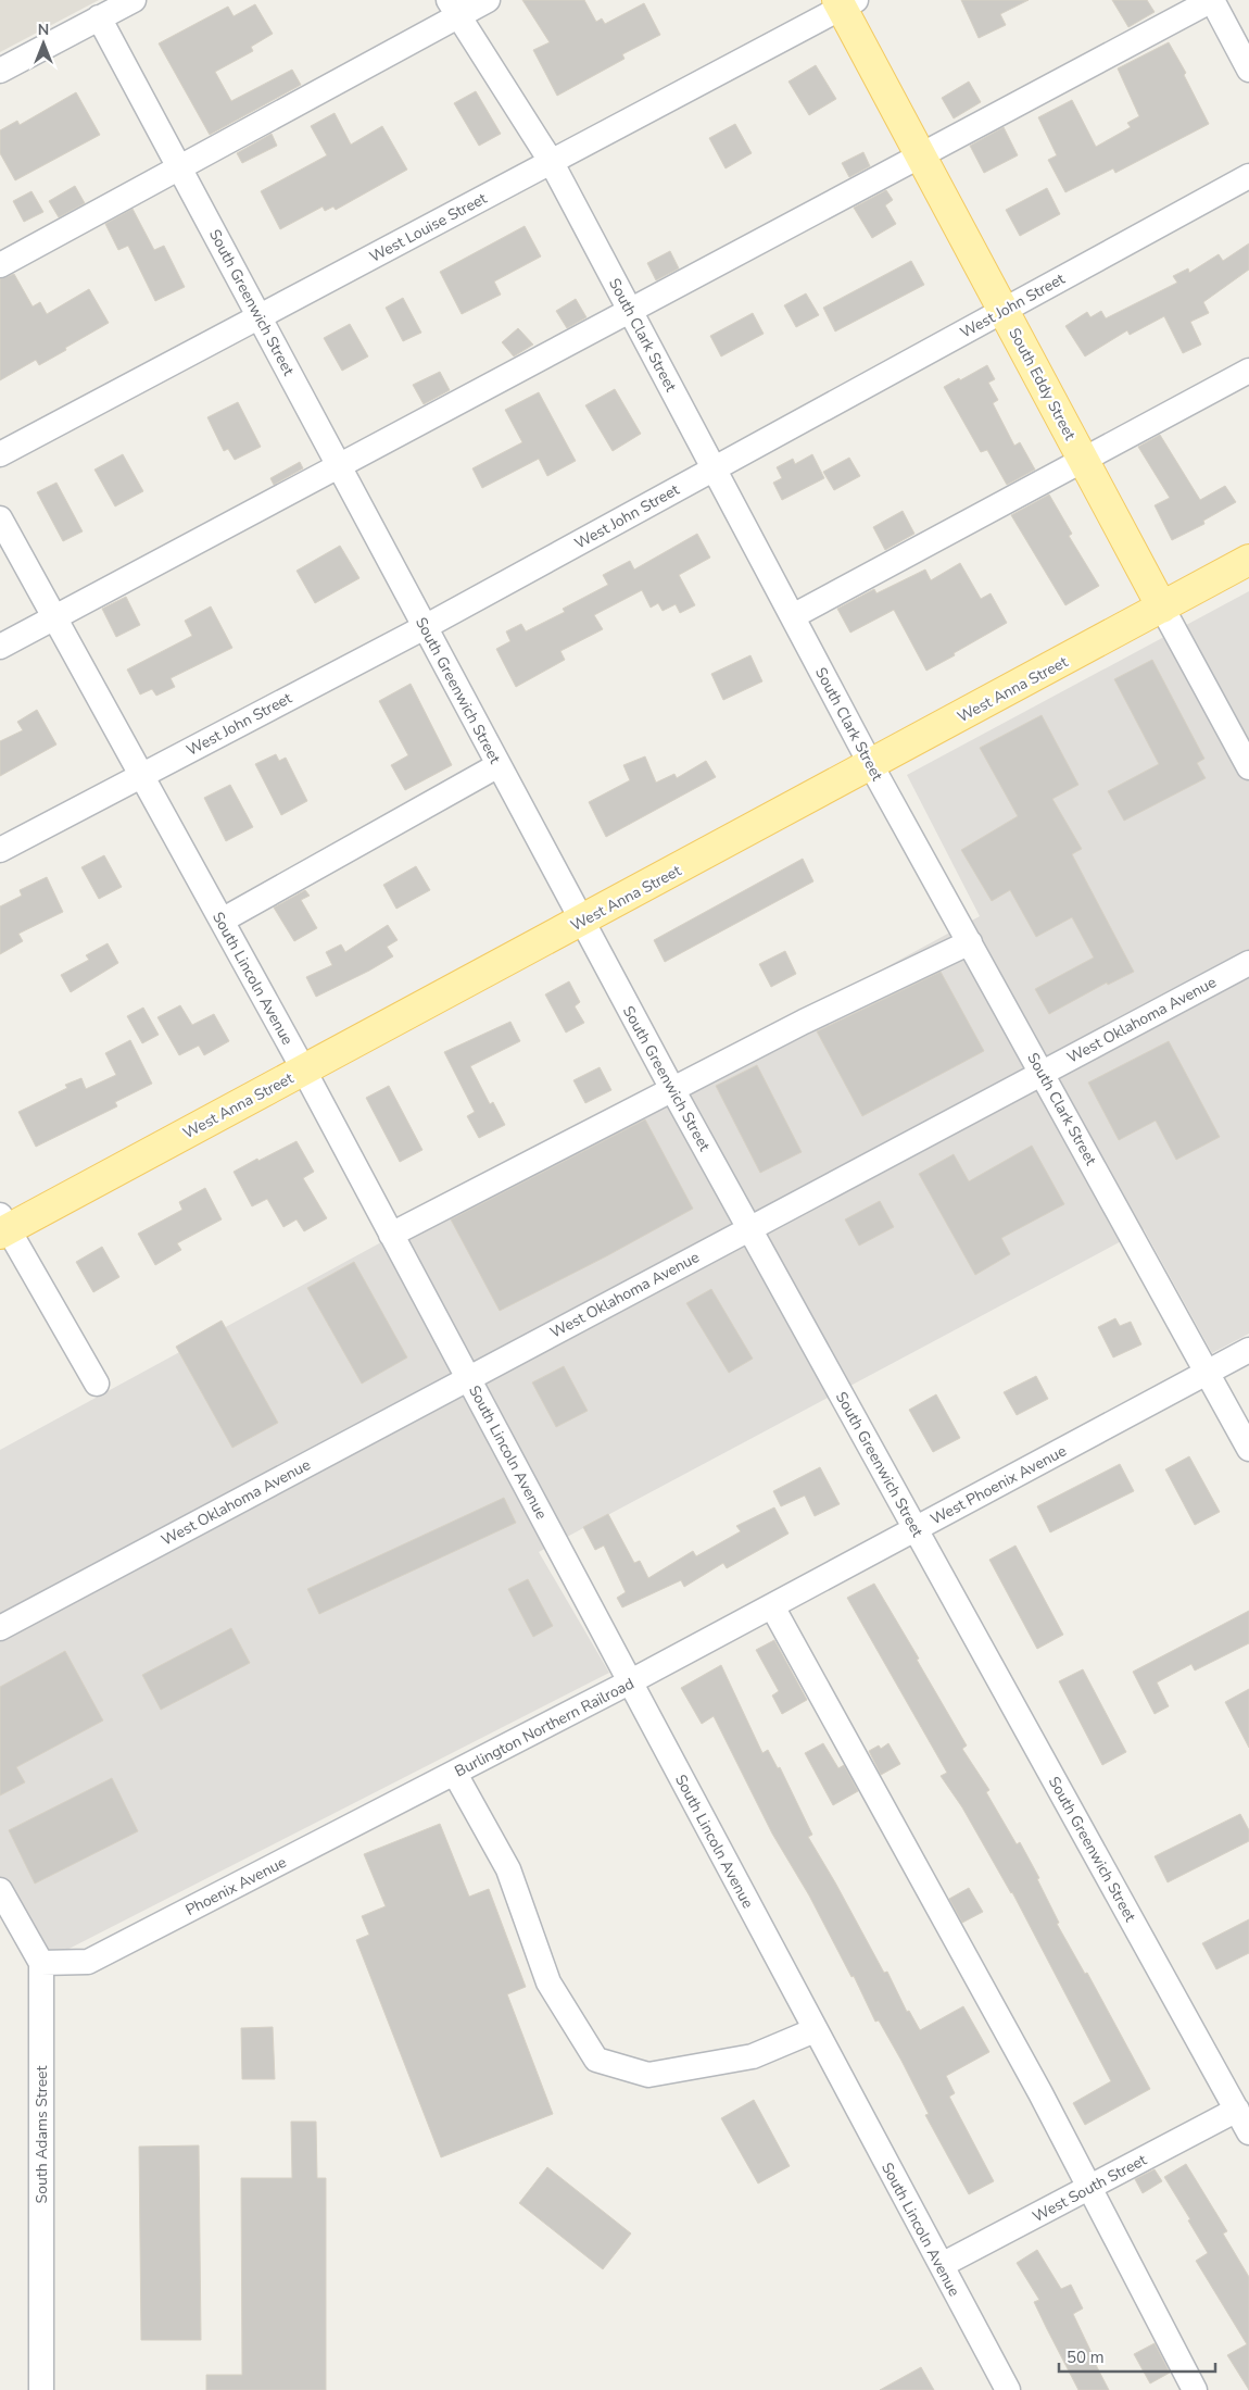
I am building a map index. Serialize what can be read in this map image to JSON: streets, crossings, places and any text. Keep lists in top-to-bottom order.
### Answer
{
  "streets": {
    "main road": ["South Eddy Street", "West Anna Street"],
    "street": [
      "West Louise Street",
      "South Greenwich Street",
      "West John Street",
      "South Clark Street",
      "South Lincoln Avenue",
      "West Oklahoma Avenue",
      "West Phoenix Avenue",
      "Burlington Northern Railroad",
      "Phoenix Avenue",
      "South Adams Street",
      "West South Street"
    ]
  },
  "crossings": [
    ["West Louise Street", "South Greenwich Street"],
    ["West Louise Street", "South Clark Street"],
    ["West Louise Street", "South Eddy Street"],
    ["South Greenwich Street", "West John Street"],
    ["South Greenwich Street", "West Anna Street"],
    ["South Greenwich Street", "West Oklahoma Avenue"],
    ["South Greenwich Street", "West Phoenix Avenue"],
    ["South Greenwich Street", "West South Street"],
    ["West John Street", "South Clark Street"],
    ["West John Street", "South Eddy Street"],
    ["West John Street", "South Lincoln Avenue"],
    ["South Clark Street", "West Anna Street"],
    ["South Clark Street", "West Oklahoma Avenue"],
    ["South Clark Street", "West Phoenix Avenue"],
    ["South Eddy Street", "West Anna Street"],
    ["West Anna Street", "South Lincoln Avenue"],
    ["South Lincoln Avenue", "West Oklahoma Avenue"],
    ["South Lincoln Avenue", "Burlington Northern Railroad"],
    ["South Lincoln Avenue", "West South Street"],
    ["West Phoenix Avenue", "Burlington Northern Railroad"],
    ["Burlington Northern Railroad", "Phoenix Avenue"],
    ["Phoenix Avenue", "South Adams Street"]
  ],
  "scale_bar": "50 m",
  "north": "top"
}
